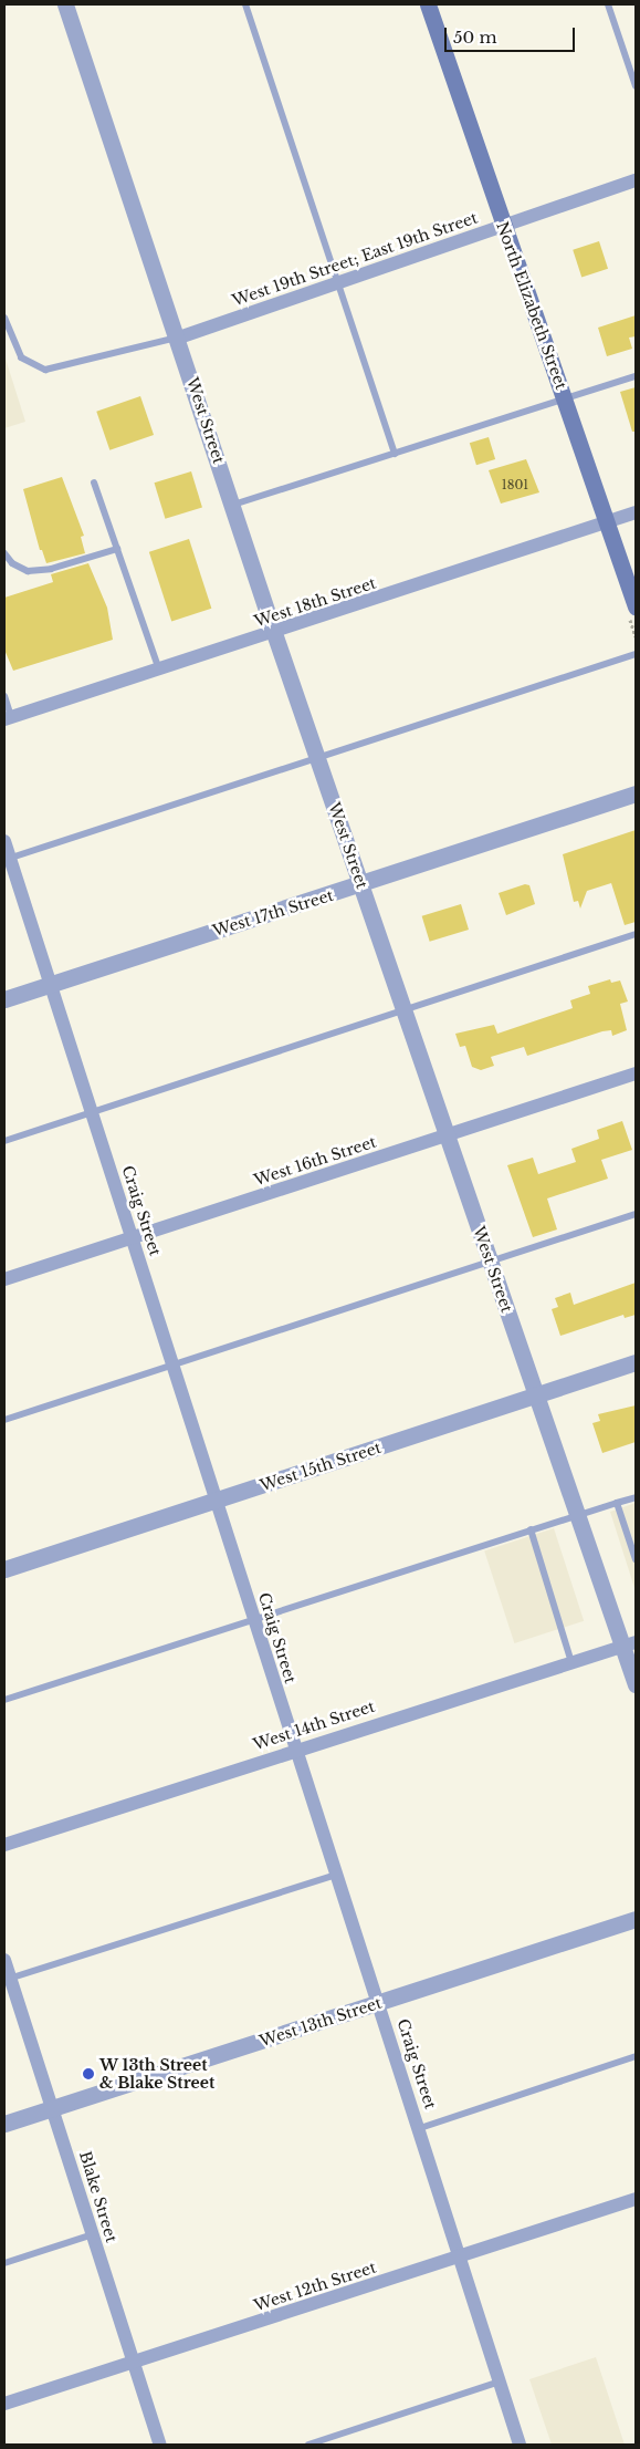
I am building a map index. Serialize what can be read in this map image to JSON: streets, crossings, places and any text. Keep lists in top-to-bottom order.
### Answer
{
  "streets": {
    "main road": ["North Elizabeth Street"],
    "street": [
      "West 19th Street; East 19th Street",
      "West Street",
      "West 18th Street",
      "West 17th Street",
      "West 16th Street",
      "Craig Street",
      "West 15th Street",
      "West 14th Street",
      "West 13th Street",
      "Blake Street",
      "West 12th Street"
    ]
  },
  "crossings": [
    ["West 19th Street; East 19th Street", "North Elizabeth Street"],
    ["West 19th Street; East 19th Street", "West Street"],
    ["North Elizabeth Street", "West 18th Street"],
    ["West Street", "West 18th Street"],
    ["West Street", "West 17th Street"],
    ["West Street", "West 16th Street"],
    ["West Street", "West 15th Street"],
    ["West Street", "West 14th Street"],
    ["West 17th Street", "Craig Street"],
    ["West 16th Street", "Craig Street"],
    ["Craig Street", "West 15th Street"],
    ["Craig Street", "West 14th Street"],
    ["Craig Street", "West 13th Street"],
    ["Craig Street", "West 12th Street"],
    ["West 13th Street", "Blake Street"],
    ["Blake Street", "West 12th Street"]
  ],
  "places": ["W 13th Street & Blake Street"],
  "house_numbers": ["1801"],
  "scale_bar": "50 m"
}
